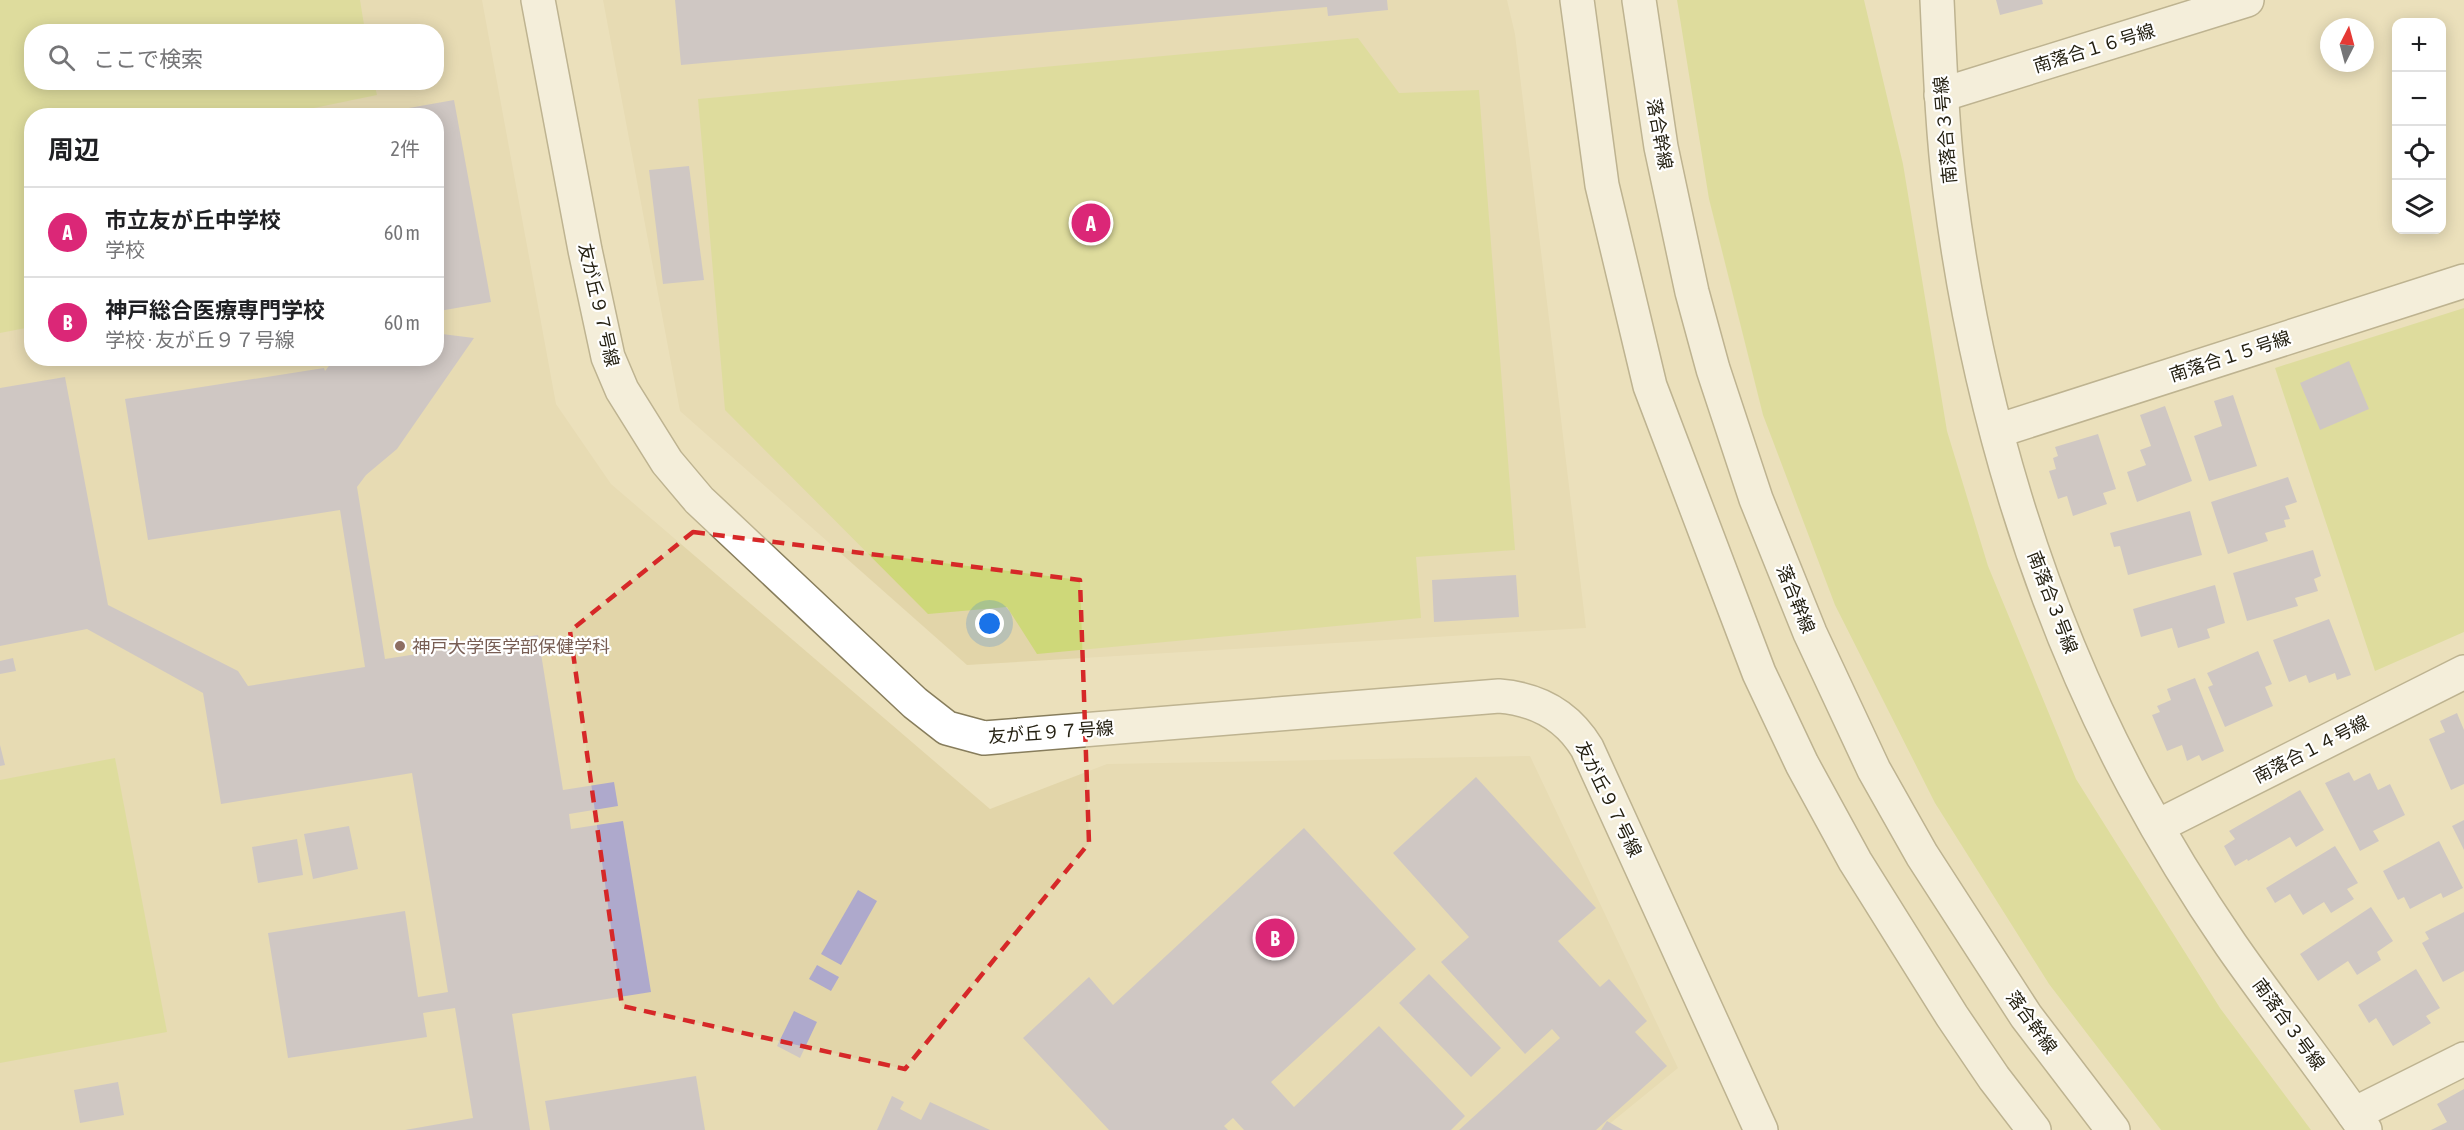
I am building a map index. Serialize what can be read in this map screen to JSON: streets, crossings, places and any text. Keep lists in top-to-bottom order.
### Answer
{
  "streets": {
    "street": [
      "南落合１６号線",
      "南落合３号線",
      "落合幹線",
      "友が丘９７号線",
      "南落合１５号線",
      "南落合１４号線"
    ]
  },
  "crossings": [
    ["南落合１６号線", "南落合３号線"],
    ["南落合３号線", "南落合１５号線"],
    ["南落合３号線", "南落合１４号線"]
  ],
  "places": ["神戸大学医学部保健学科"],
  "north": "top",
  "page": {
    "map_buttons": ["+", "−"],
    "search": "ここで検索",
    "heading": ["周辺", "2件"],
    "list": [
      {
        "mark": "A",
        "name": "市立友が丘中学校",
        "note": "学校",
        "value": "60 m"
      },
      {
        "mark": "B",
        "name": "神戸総合医療専門学校",
        "note": "学校 · 友が丘９７号線",
        "value": "60 m"
      }
    ],
    "pins": ["A", "B"]
  }
}
